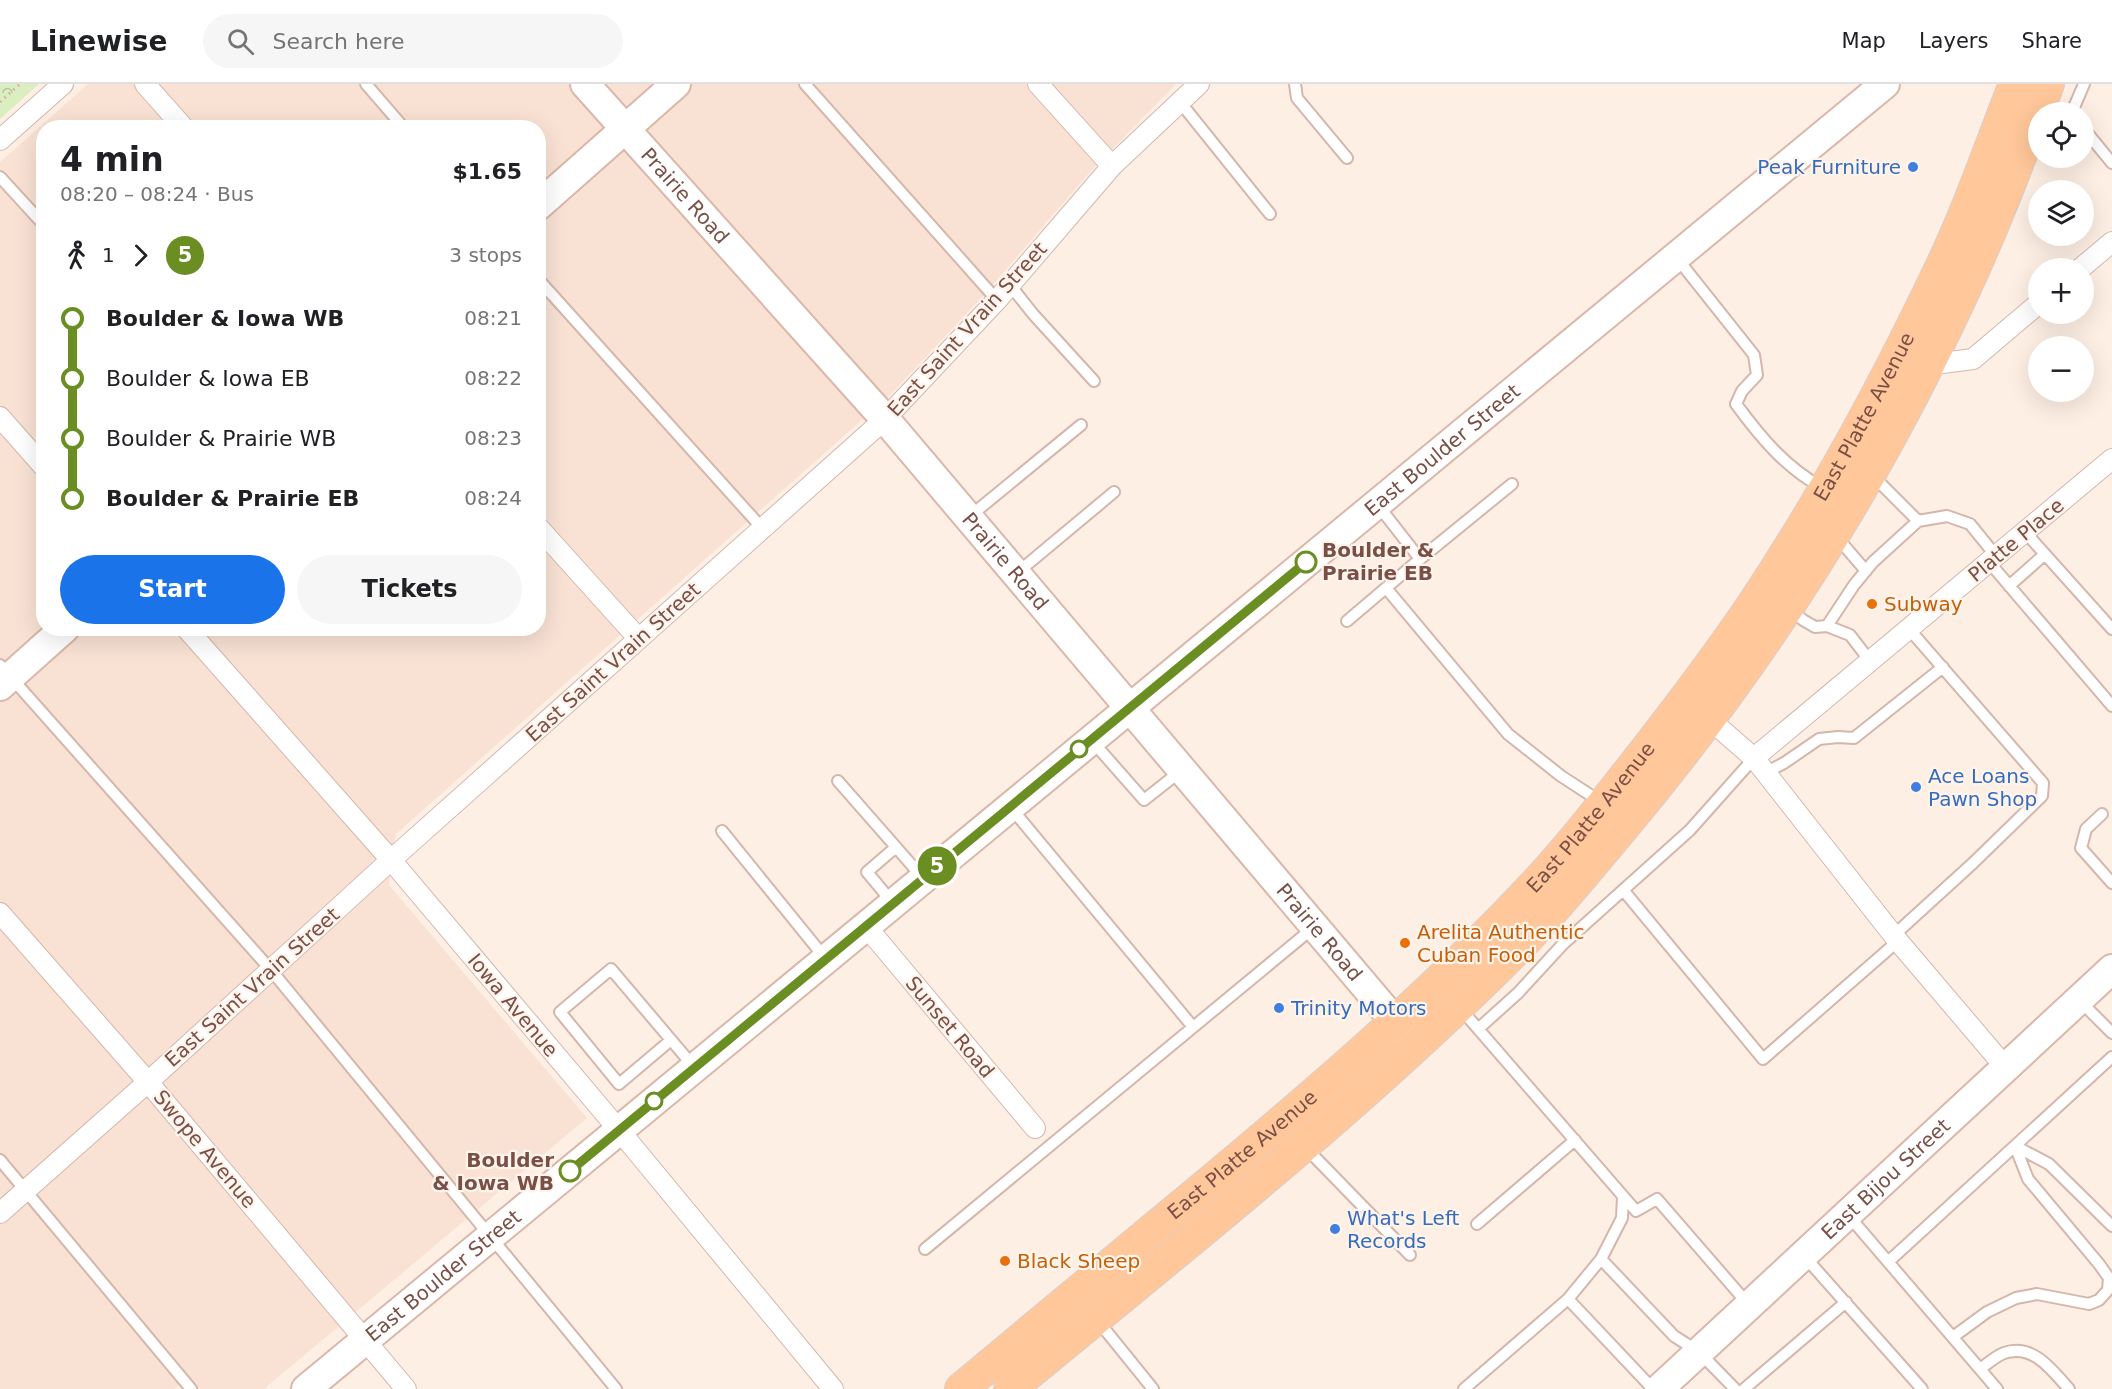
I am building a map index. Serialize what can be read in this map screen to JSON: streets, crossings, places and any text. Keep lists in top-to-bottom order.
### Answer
{
  "streets": {
    "main road": ["East Platte Avenue"],
    "street": [
      "Prairie Road",
      "East Saint Vrain Street",
      "East Boulder Street",
      "Platte Place",
      "Iowa Avenue",
      "Sunset Road",
      "Swope Avenue",
      "East Bijou Street"
    ]
  },
  "crossings": [
    ["Prairie Road", "East Saint Vrain Street"],
    ["Prairie Road", "East Platte Avenue"],
    ["Prairie Road", "East Boulder Street"],
    ["East Saint Vrain Street", "Iowa Avenue"],
    ["East Saint Vrain Street", "Swope Avenue"],
    ["East Boulder Street", "Iowa Avenue"],
    ["East Boulder Street", "Sunset Road"],
    ["East Boulder Street", "Swope Avenue"]
  ],
  "places": [
    "Peak Furniture",
    "Boulder & Prairie EB",
    "Subway",
    "Ace Loans Pawn Shop",
    "Arelita Authentic Cuban Food",
    "Trinity Motors",
    "Boulder & Iowa WB",
    "What's Left Records",
    "Black Sheep"
  ],
  "lines": ["bus line 5"],
  "page": {
    "header": "Linewise",
    "search": "Search here",
    "nav": ["Map", "Layers", "Share"],
    "on_map": "5",
    "map_buttons": ["+", "−"],
    "heading": ["4 min", "08:20 – 08:24 · Bus", "$1.65"],
    "legs": ["1", "5", "3 stops"],
    "list": [
      {
        "name": "Boulder & Iowa WB",
        "value": "08:21"
      },
      {
        "name": "Boulder & Iowa EB",
        "value": "08:22"
      },
      {
        "name": "Boulder & Prairie WB",
        "value": "08:23"
      },
      {
        "name": "Boulder & Prairie EB",
        "value": "08:24"
      }
    ],
    "buttons": ["Start", "Tickets"]
  }
}
